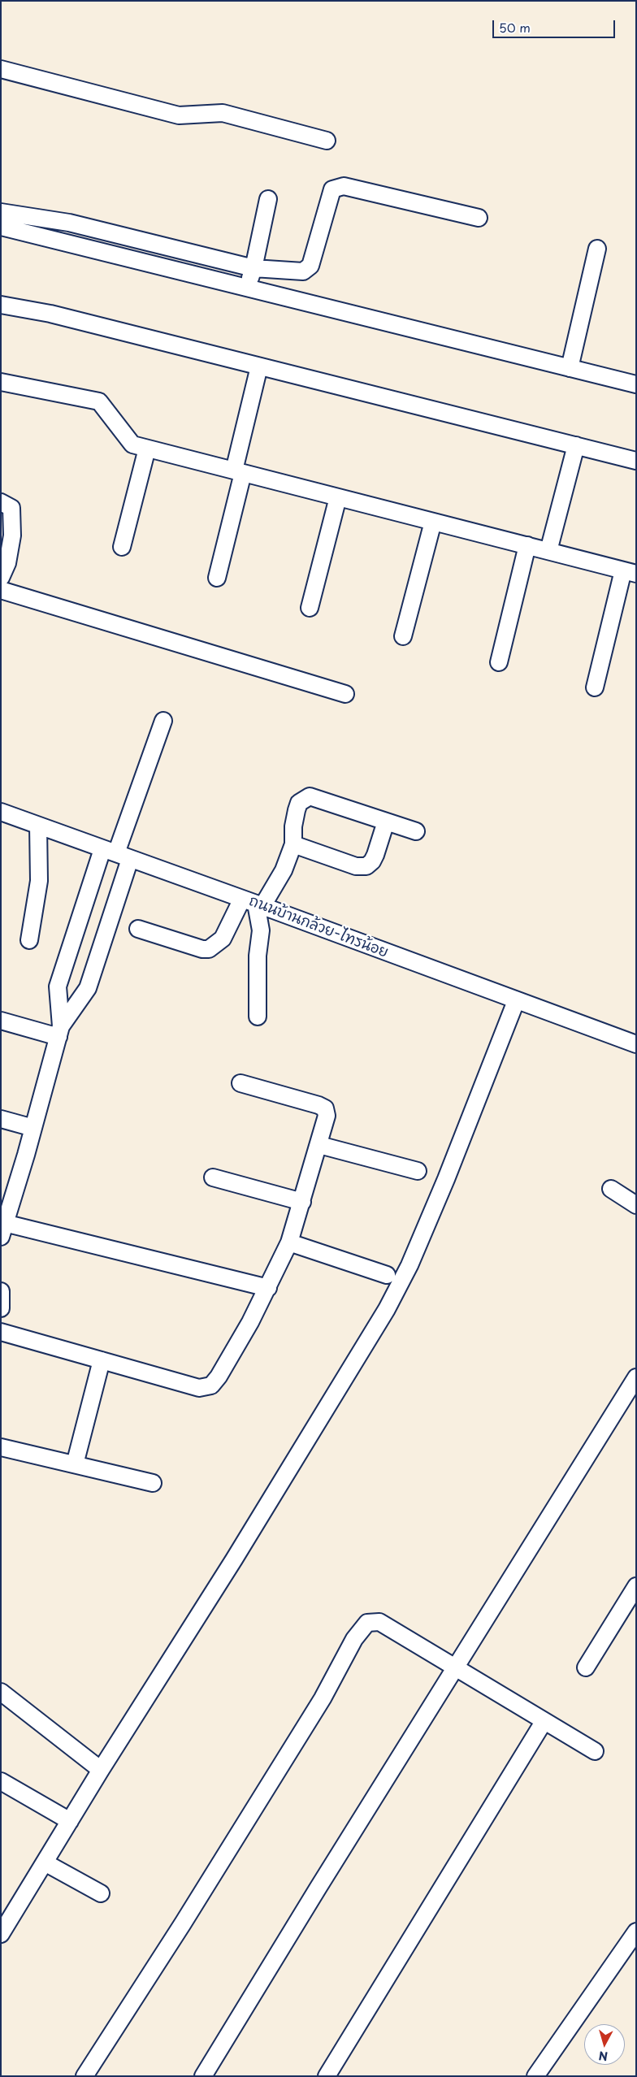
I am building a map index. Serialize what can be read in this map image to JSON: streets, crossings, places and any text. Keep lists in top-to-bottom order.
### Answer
{
  "streets": {
    "street": ["ถนนบ้านกล้วย-ไทรน้อย"]
  },
  "scale_bar": "50 m",
  "north": "bottom"
}
